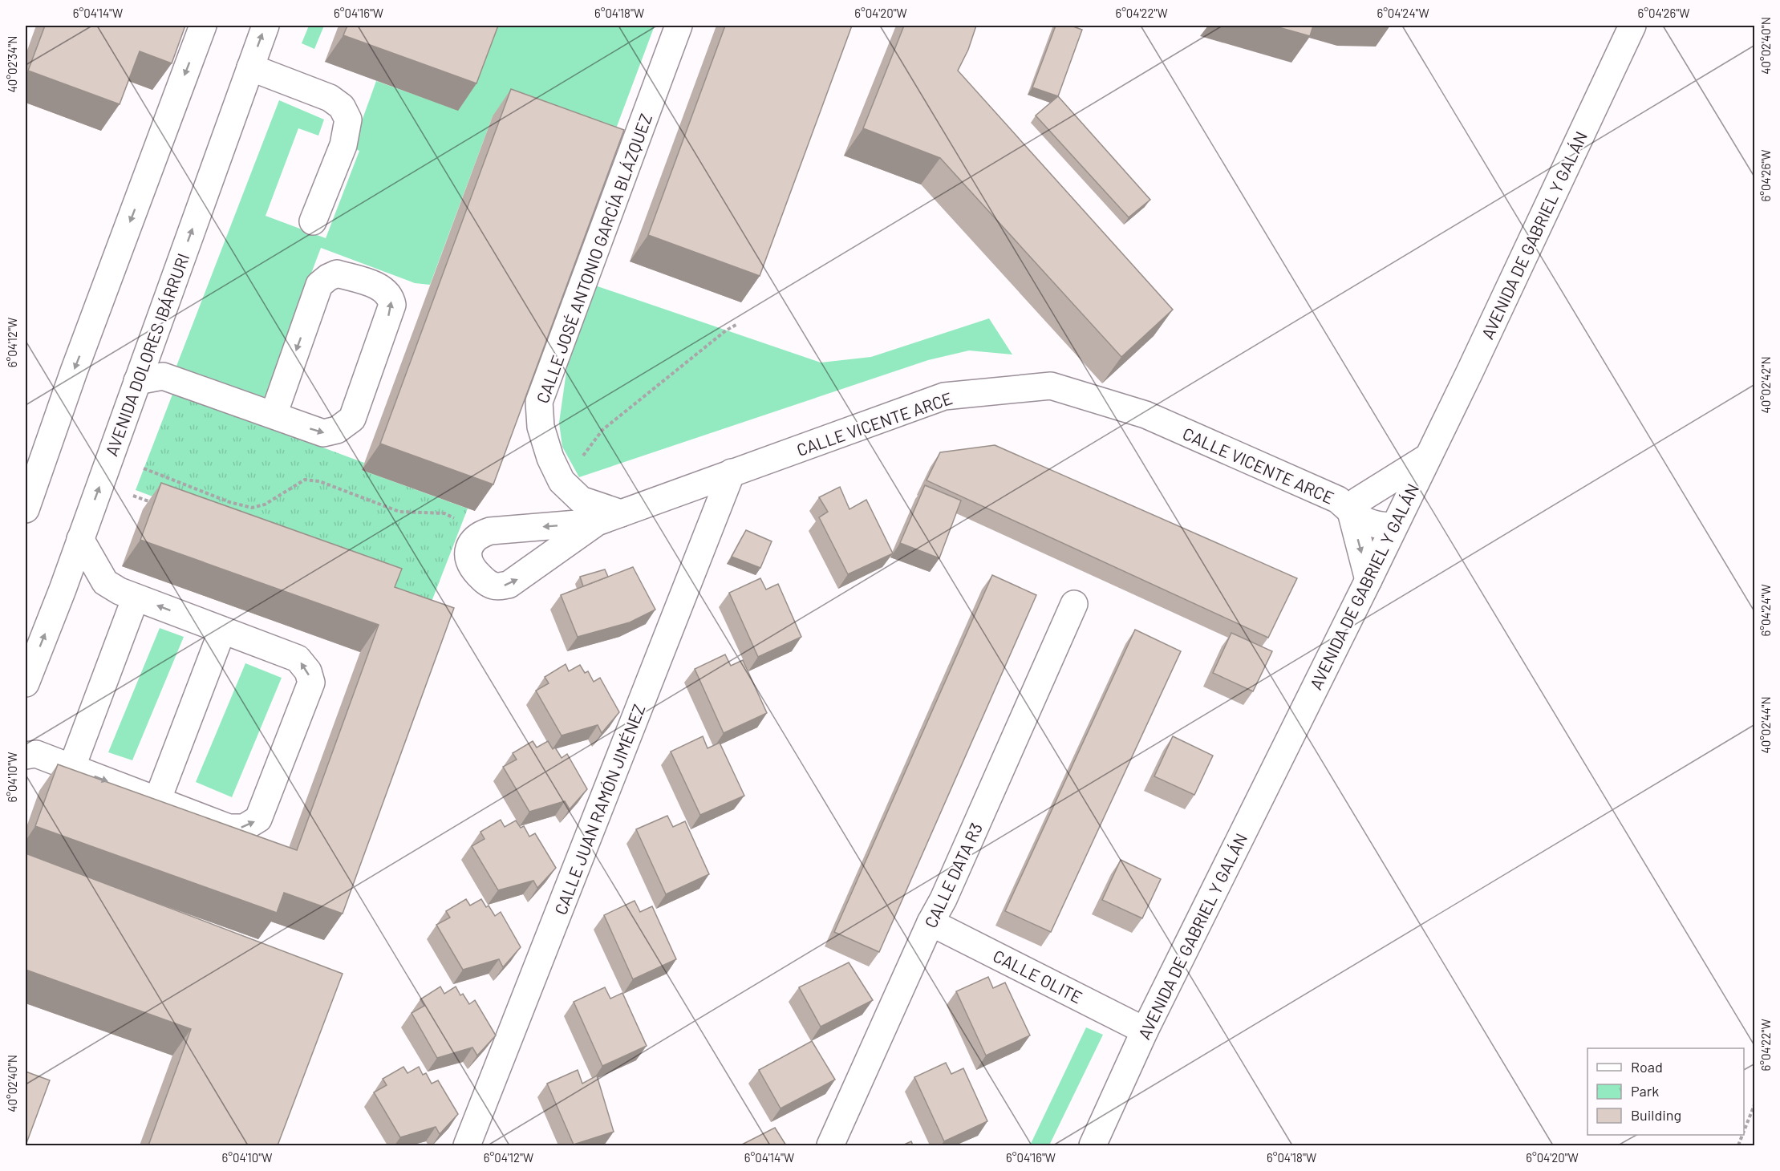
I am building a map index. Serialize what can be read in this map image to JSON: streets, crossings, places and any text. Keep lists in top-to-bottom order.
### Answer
{
  "streets": {
    "street": [
      "AVENIDA DE GABRIEL Y GALÁN",
      "CALLE JOSÉ ANTONIO GARCÍA BLÁZQUEZ",
      "AVENIDA DOLORES IBÁRRURI",
      "CALLE VICENTE ARCE",
      "CALLE JUAN RAMÓN JIMÉNEZ",
      "CALLE DATA R3",
      "CALLE OLITE"
    ]
  },
  "crossings": [
    ["AVENIDA DE GABRIEL Y GALÁN", "CALLE VICENTE ARCE"],
    ["AVENIDA DE GABRIEL Y GALÁN", "CALLE OLITE"],
    ["CALLE JOSÉ ANTONIO GARCÍA BLÁZQUEZ", "CALLE VICENTE ARCE"],
    ["CALLE VICENTE ARCE", "CALLE JUAN RAMÓN JIMÉNEZ"],
    ["CALLE DATA R3", "CALLE OLITE"]
  ],
  "legend": ["Road", "Park", "Building"],
  "coordinates": [
    "6°04'14\"W",
    "6°04'16\"W",
    "6°04'18\"W",
    "6°04'20\"W",
    "6°04'22\"W",
    "6°04'24\"W",
    "6°04'26\"W",
    "40°02'40\"N",
    "40°02'34\"N",
    "6°04'12\"W",
    "40°02'42\"N",
    "40°02'44\"N",
    "6°04'10\"W"
  ]
}
